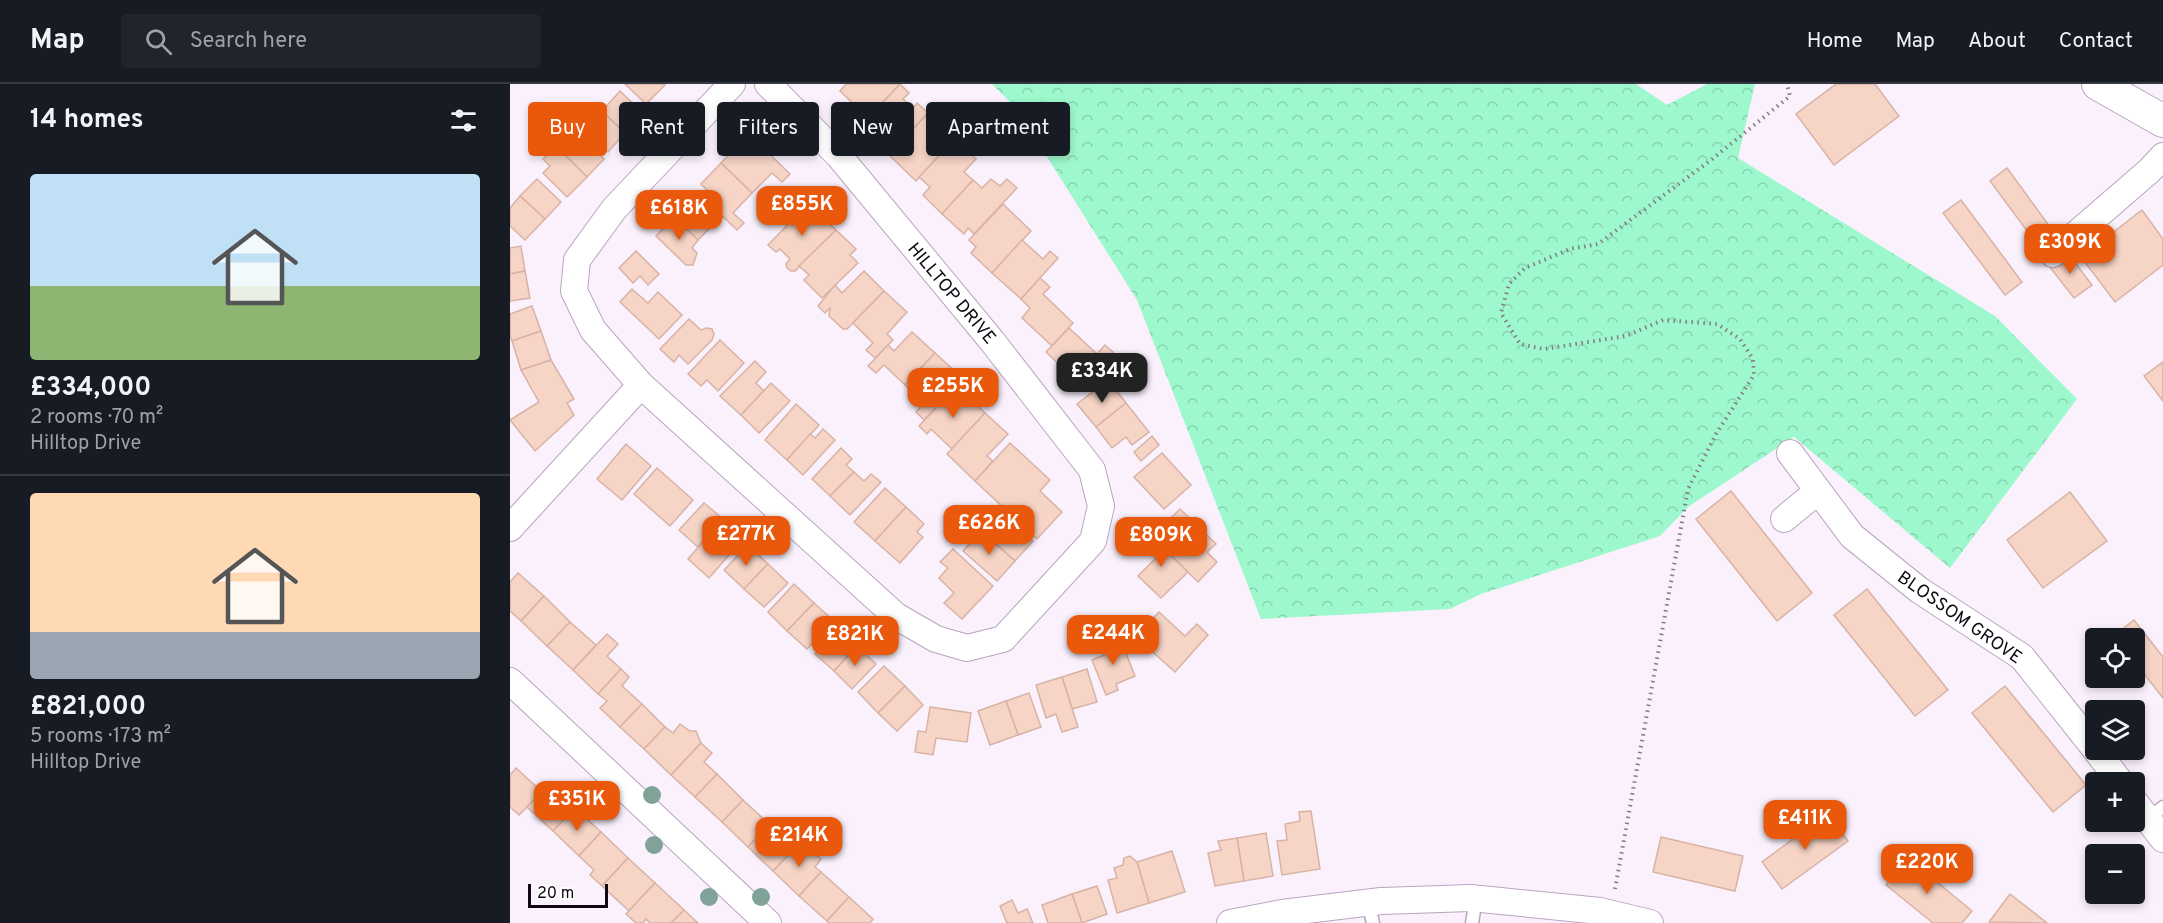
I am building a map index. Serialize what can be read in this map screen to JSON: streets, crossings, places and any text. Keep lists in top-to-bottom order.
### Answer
{
  "streets": {
    "street": ["HILLTOP DRIVE", "BLOSSOM GROVE"]
  },
  "scale_bar": "20 m",
  "page": {
    "header": "Map",
    "search": "Search here",
    "nav": [
      "Home",
      "Map",
      "About",
      "Contact"
    ],
    "heading": "14 homes",
    "chip": [
      "Buy",
      "Rent",
      "Filters",
      "New",
      "Apartment"
    ],
    "list": [
      {
        "name": "£334,000",
        "note": "2 rooms · 70 m² · Hilltop Drive"
      },
      {
        "name": "£821,000",
        "note": "5 rooms · 173 m² · Hilltop Drive"
      }
    ],
    "price": [
      "£855K",
      "£618K",
      "£309K",
      "£334K",
      "£255K",
      "£626K",
      "£277K",
      "£809K",
      "£244K",
      "£821K",
      "£351K",
      "£411K",
      "£214K",
      "£220K"
    ],
    "map_buttons": ["+", "−"],
    "scale": "20 m"
  }
}
